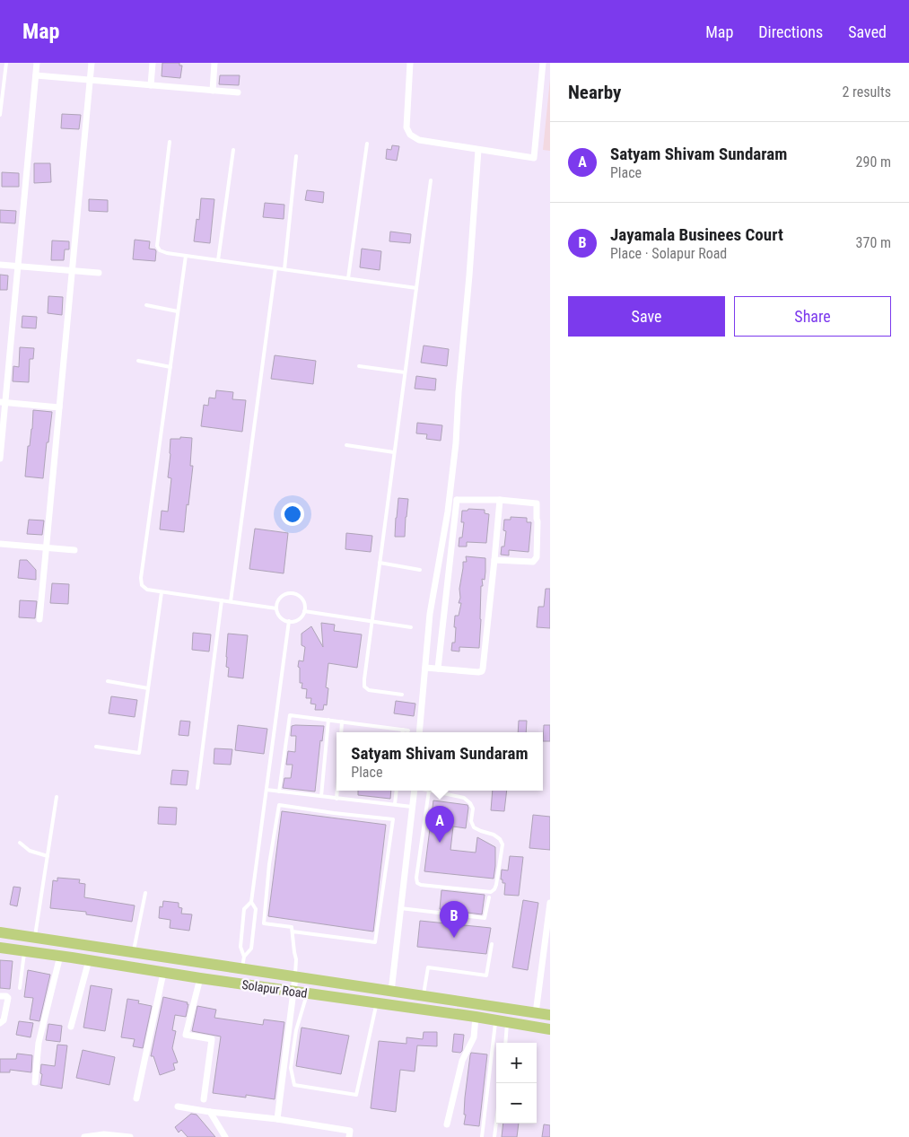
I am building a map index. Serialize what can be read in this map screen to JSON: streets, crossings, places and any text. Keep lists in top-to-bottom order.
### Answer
{
  "streets": {
    "highway": ["Solapur Road"]
  },
  "page": {
    "header": "Map",
    "nav": ["Map", "Directions", "Saved"],
    "heading": ["Nearby", "2 results"],
    "list": [
      {
        "mark": "A",
        "name": "Satyam Shivam Sundaram",
        "note": "Place",
        "value": "290 m"
      },
      {
        "mark": "B",
        "name": "Jayamala Businees Court",
        "note": "Place · Solapur Road",
        "value": "370 m"
      }
    ],
    "buttons": ["Save", "Share"],
    "popup": ["Satyam Shivam Sundaram", "Place"],
    "pins": ["A", "B"],
    "map_buttons": ["+", "−"]
  }
}
